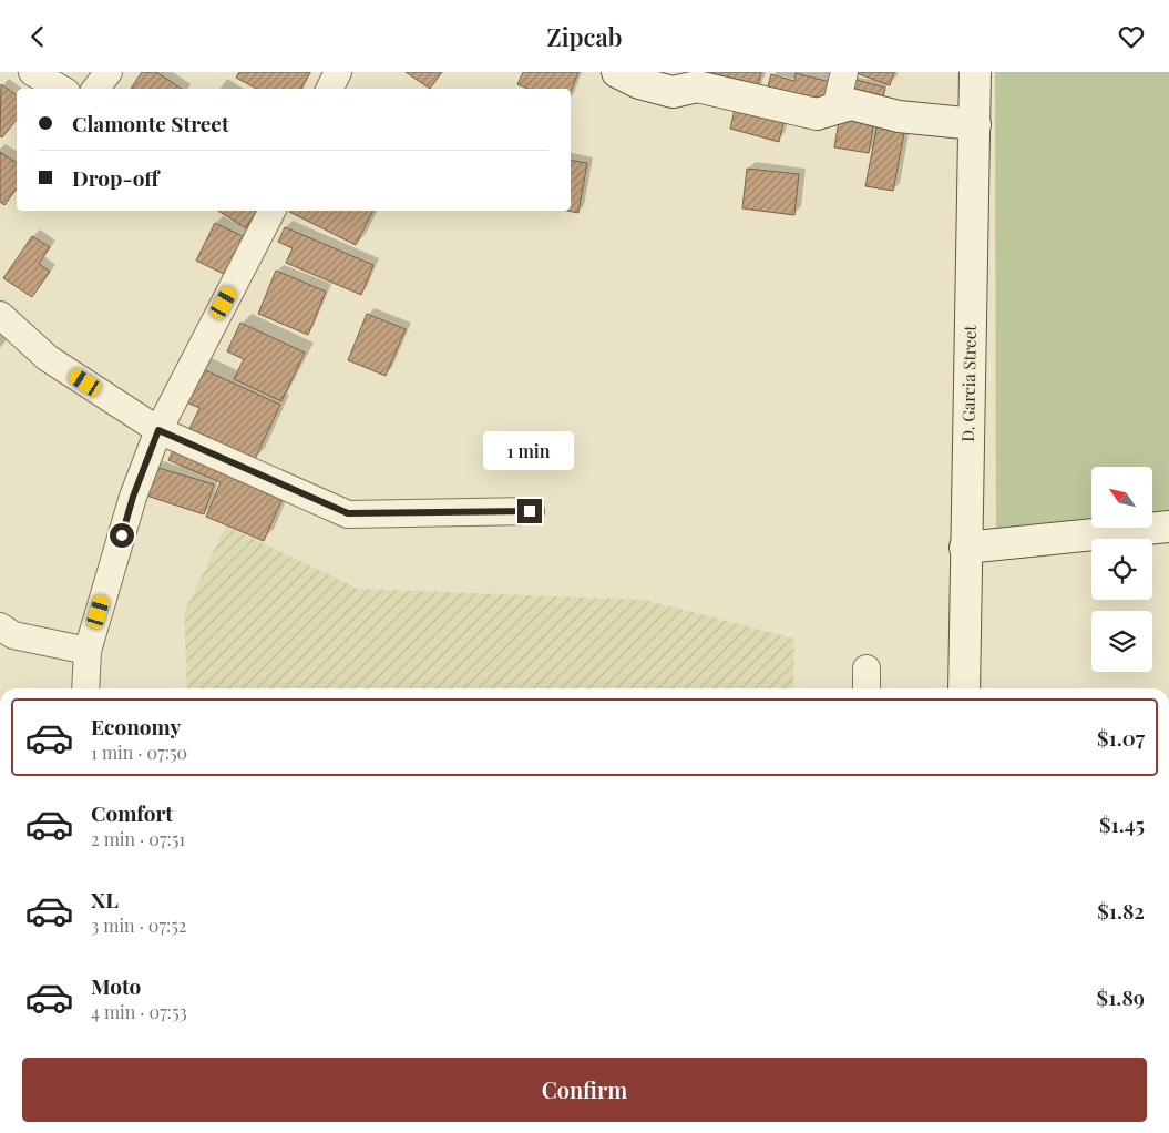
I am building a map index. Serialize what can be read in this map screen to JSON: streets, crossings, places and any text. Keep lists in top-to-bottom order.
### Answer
{
  "streets": {
    "main road": ["D. Garcia Street"]
  },
  "north": "top left",
  "page": {
    "header": "Zipcab",
    "banner": ["Clamonte Street", "Drop-off"],
    "bubble": "1 min",
    "list": [
      {
        "name": "Economy",
        "note": "1 min · 07:50",
        "value": "$1.07"
      },
      {
        "name": "Comfort",
        "note": "2 min · 07:51",
        "value": "$1.45"
      },
      {
        "name": "XL",
        "note": "3 min · 07:52",
        "value": "$1.82"
      },
      {
        "name": "Moto",
        "note": "4 min · 07:53",
        "value": "$1.89"
      }
    ],
    "buttons": "Confirm"
  }
}
